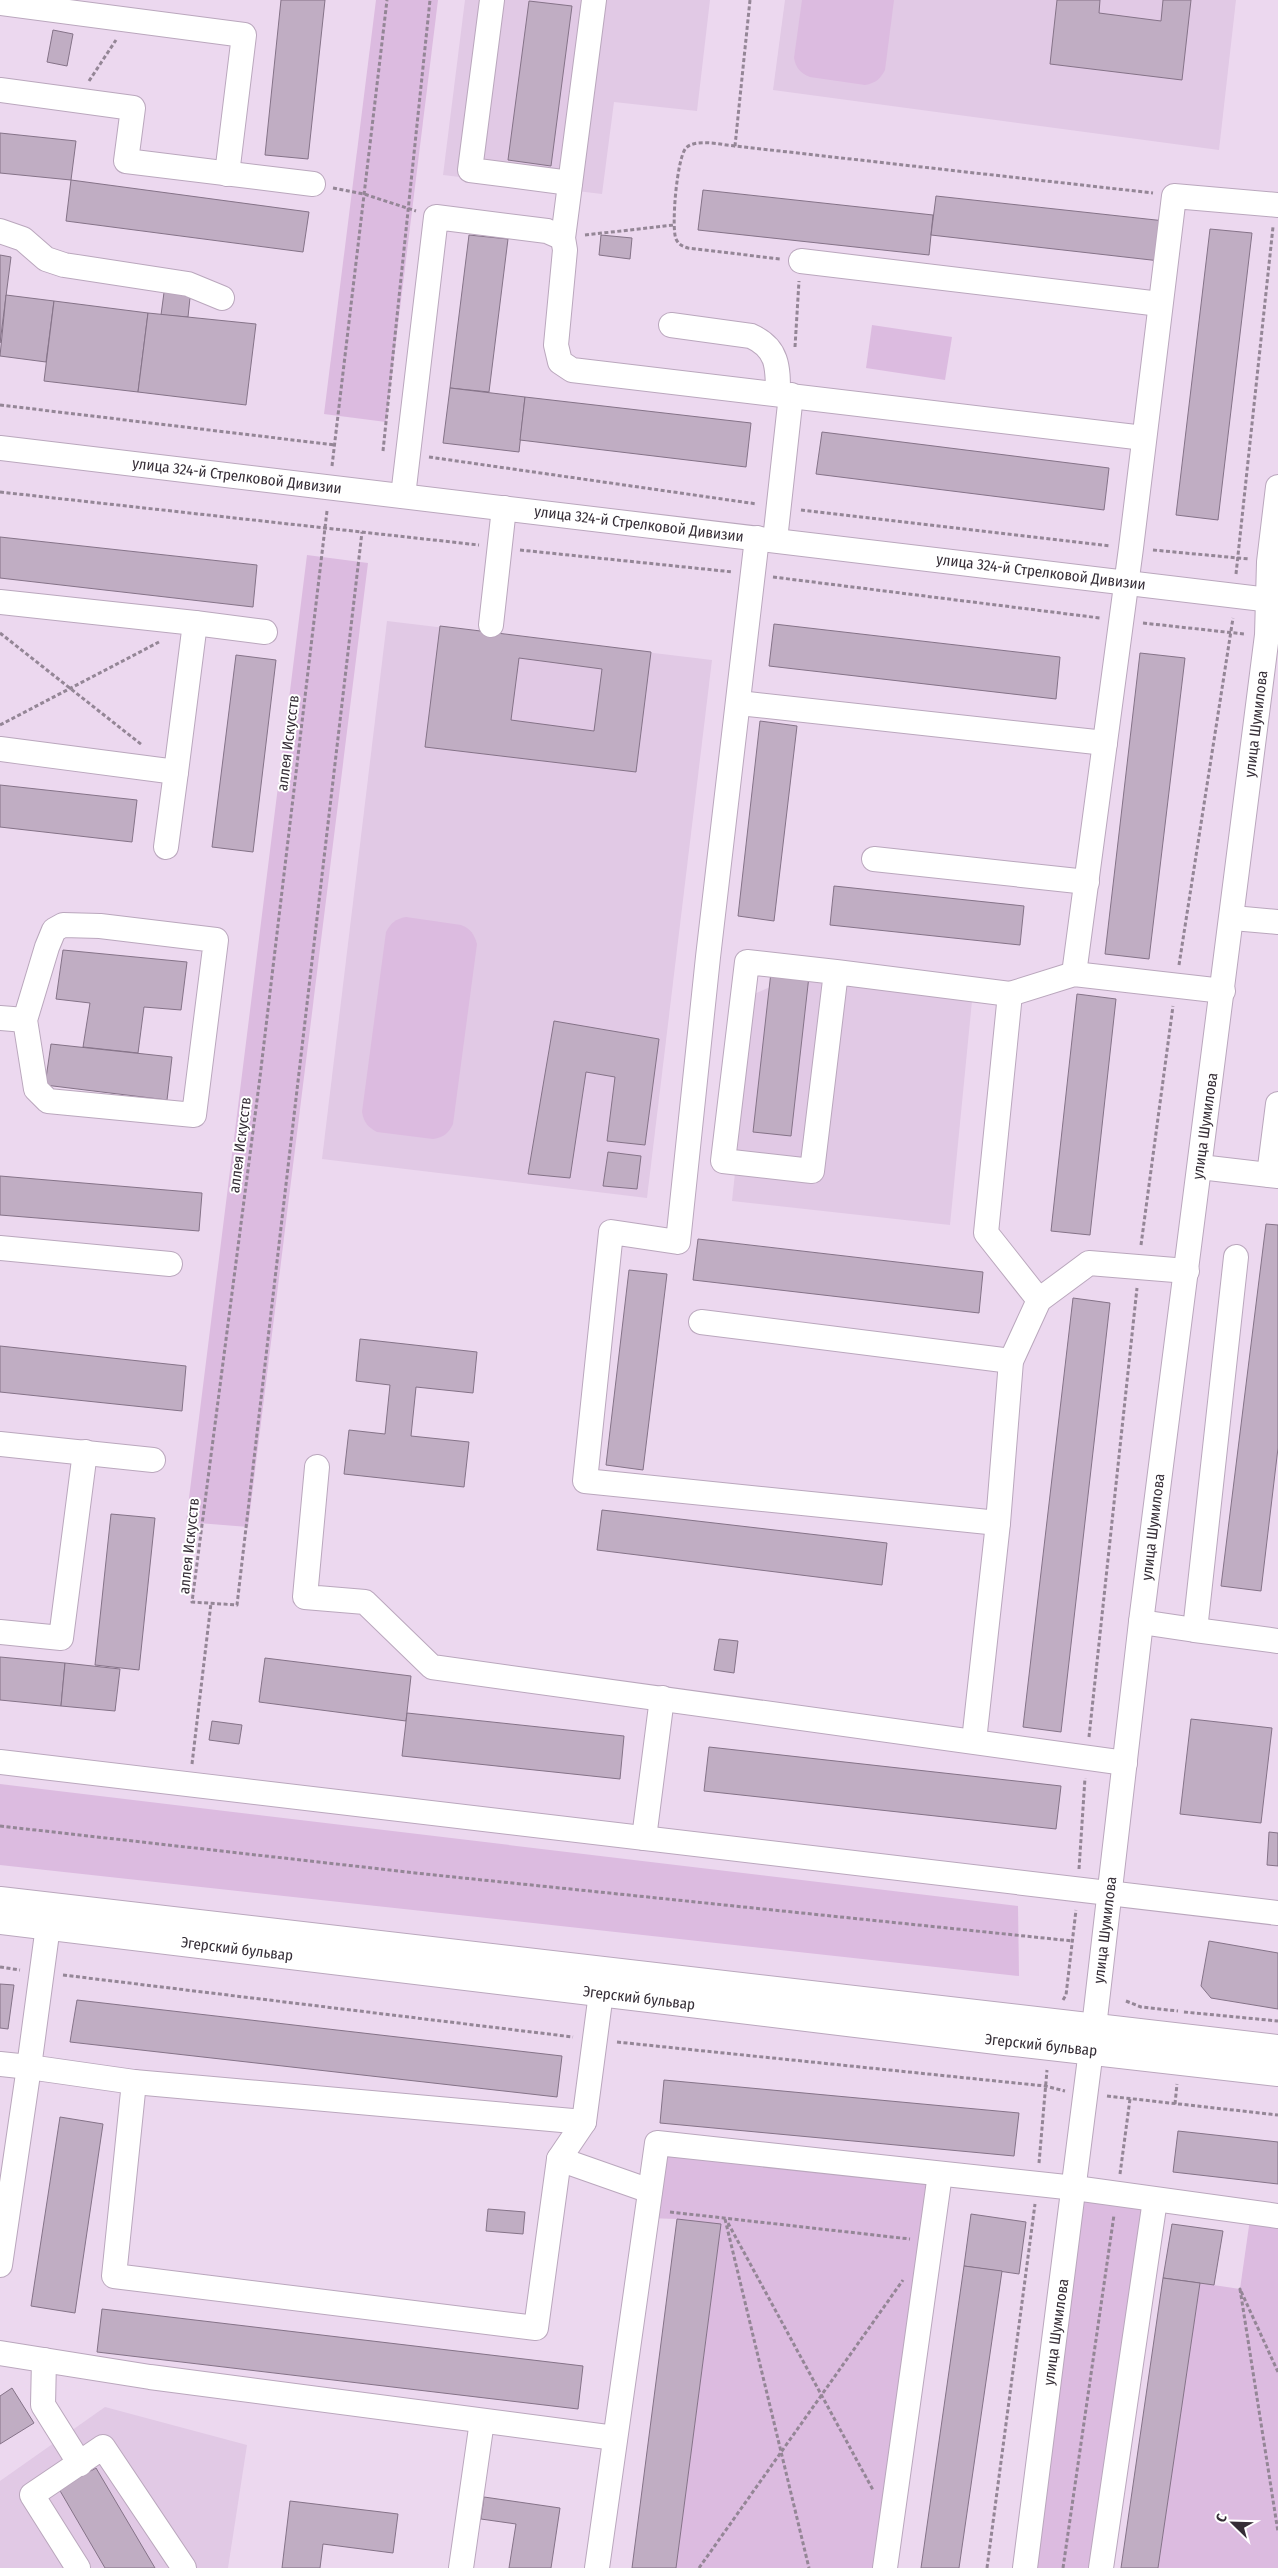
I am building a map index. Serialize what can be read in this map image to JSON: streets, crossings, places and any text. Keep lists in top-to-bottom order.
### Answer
{
  "streets": {
    "main road": ["Эгерский бульвар"],
    "street": ["улица 324-й Стрелковой Дивизии", "улица Шумилова"],
    "path": ["аллея Искусств"]
  },
  "crossings": [
    ["улица 324-й Стрелковой Дивизии", "улица Шумилова"],
    ["улица Шумилова", "Эгерский бульвар"]
  ],
  "north": "top left"
}
